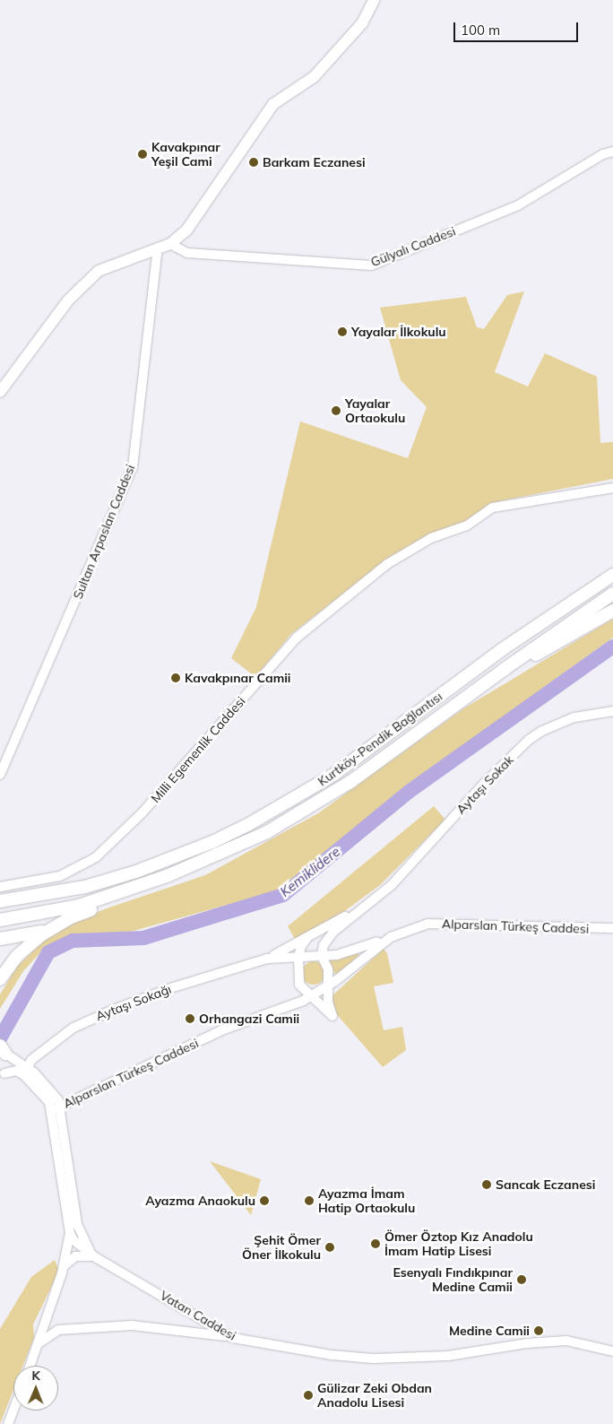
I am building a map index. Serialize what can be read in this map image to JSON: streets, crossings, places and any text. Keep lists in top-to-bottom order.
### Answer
{
  "streets": {
    "highway": ["Kurtköy-Pendik Bağlantısı"],
    "street": [
      "Gülyalı Caddesi",
      "Sultan Arpaslan Caddesi",
      "Milli Egemenlik Caddesi",
      "Aytaşı Sokak",
      "Alparslan Türkeş Caddesi",
      "Aytaşı Sokağı",
      "Vatan Caddesi"
    ]
  },
  "water": ["Kemiklidere"],
  "places": [
    "Kavakpınar Yeşil Cami",
    "Barkam Eczanesi",
    "Yayalar İlkokulu",
    "Yayalar Ortaokulu",
    "Kavakpınar Camii",
    "Orhangazi Camii",
    "Sancak Eczanesi",
    "Ayazma Anaokulu",
    "Ayazma İmam Hatip Ortaokulu",
    "Ömer Öztop Kız Anadolu İmam Hatip Lisesi",
    "Şehit Ömer Öner İlkokulu",
    "Esenyalı Fındıkpınar Medine Camii",
    "Medine Camii",
    "Gülizar Zeki Obdan Anadolu Lisesi"
  ],
  "scale_bar": "100 m",
  "north": "top"
}
